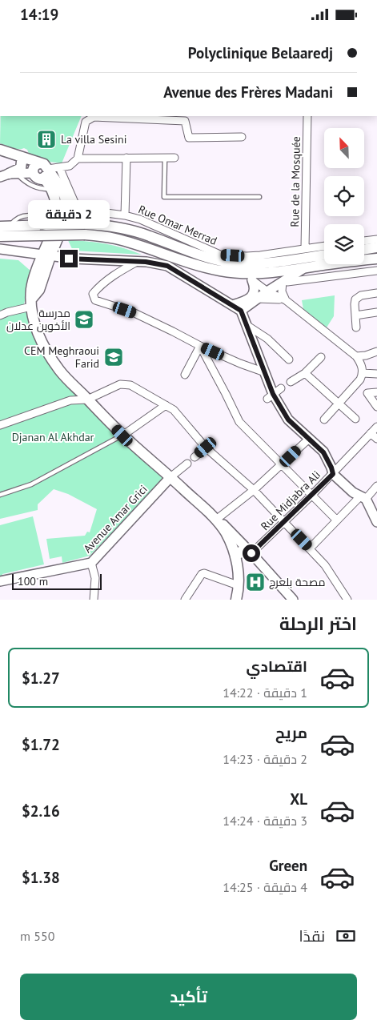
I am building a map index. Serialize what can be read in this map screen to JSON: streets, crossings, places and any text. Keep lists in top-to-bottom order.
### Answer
{
  "streets": {
    "street": [
      "Rue de la Mosquée",
      "Rue Omar Merrad",
      "Rue Midjabra Ali",
      "Avenue Amar Grici"
    ]
  },
  "crossings": [
    ["Rue de la Mosquée", "Rue Omar Merrad"]
  ],
  "parks": ["Djanan Al Akhdar"],
  "places": {
    "building": ["La villa Sesini"],
    "school or university": ["مدرسة الأخوين عدلان", "CEM Meghraoui Farid"],
    "hospital": ["مصحة بلعرج"]
  },
  "scale_bar": "100 m",
  "north": "top left",
  "page": {
    "status": "14:19",
    "banner": ["Polyclinique Belaaredj", "Avenue des Frères Madani"],
    "bubble": "2 دقيقة",
    "scale": "100 m",
    "heading": "اختر الرحلة",
    "list": [
      {
        "name": "اقتصادي",
        "note": "1 دقيقة · 14:22",
        "value": "$1.27"
      },
      {
        "name": "مريح",
        "note": "2 دقيقة · 14:23",
        "value": "$1.72"
      },
      {
        "name": "XL",
        "note": "3 دقيقة · 14:24",
        "value": "$2.16"
      },
      {
        "name": "Green",
        "note": "4 دقيقة · 14:25",
        "value": "$1.38"
      }
    ],
    "pay": ["نقدًا", "550 m"],
    "buttons": "تأكيد"
  }
}
